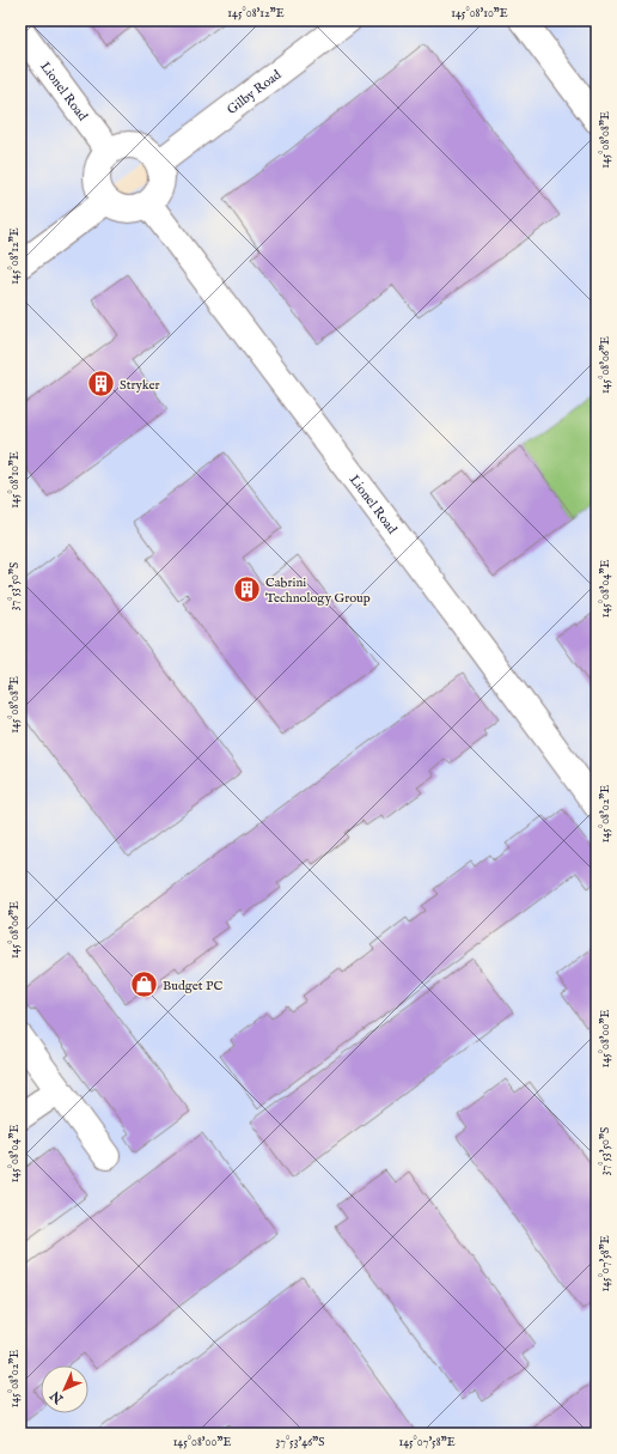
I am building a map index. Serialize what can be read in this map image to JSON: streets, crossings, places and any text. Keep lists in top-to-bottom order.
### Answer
{
  "streets": {
    "street": ["Lionel Road", "Gilby Road"]
  },
  "crossings": [
    ["Lionel Road", "Gilby Road"]
  ],
  "places": {
    "building": ["Stryker", "Cabrini Technology Group"],
    "shop": ["Budget PC"]
  },
  "north": "bottom left",
  "coordinates": [
    "145°08'12\"E",
    "145°08'10\"E",
    "145°08'08\"E",
    "145°08'06\"E",
    "37°53'50\"S",
    "145°08'04\"E",
    "145°08'02\"E",
    "145°08'00\"E",
    "145°07'58\"E",
    "37°53'46\"S"
  ]
}
